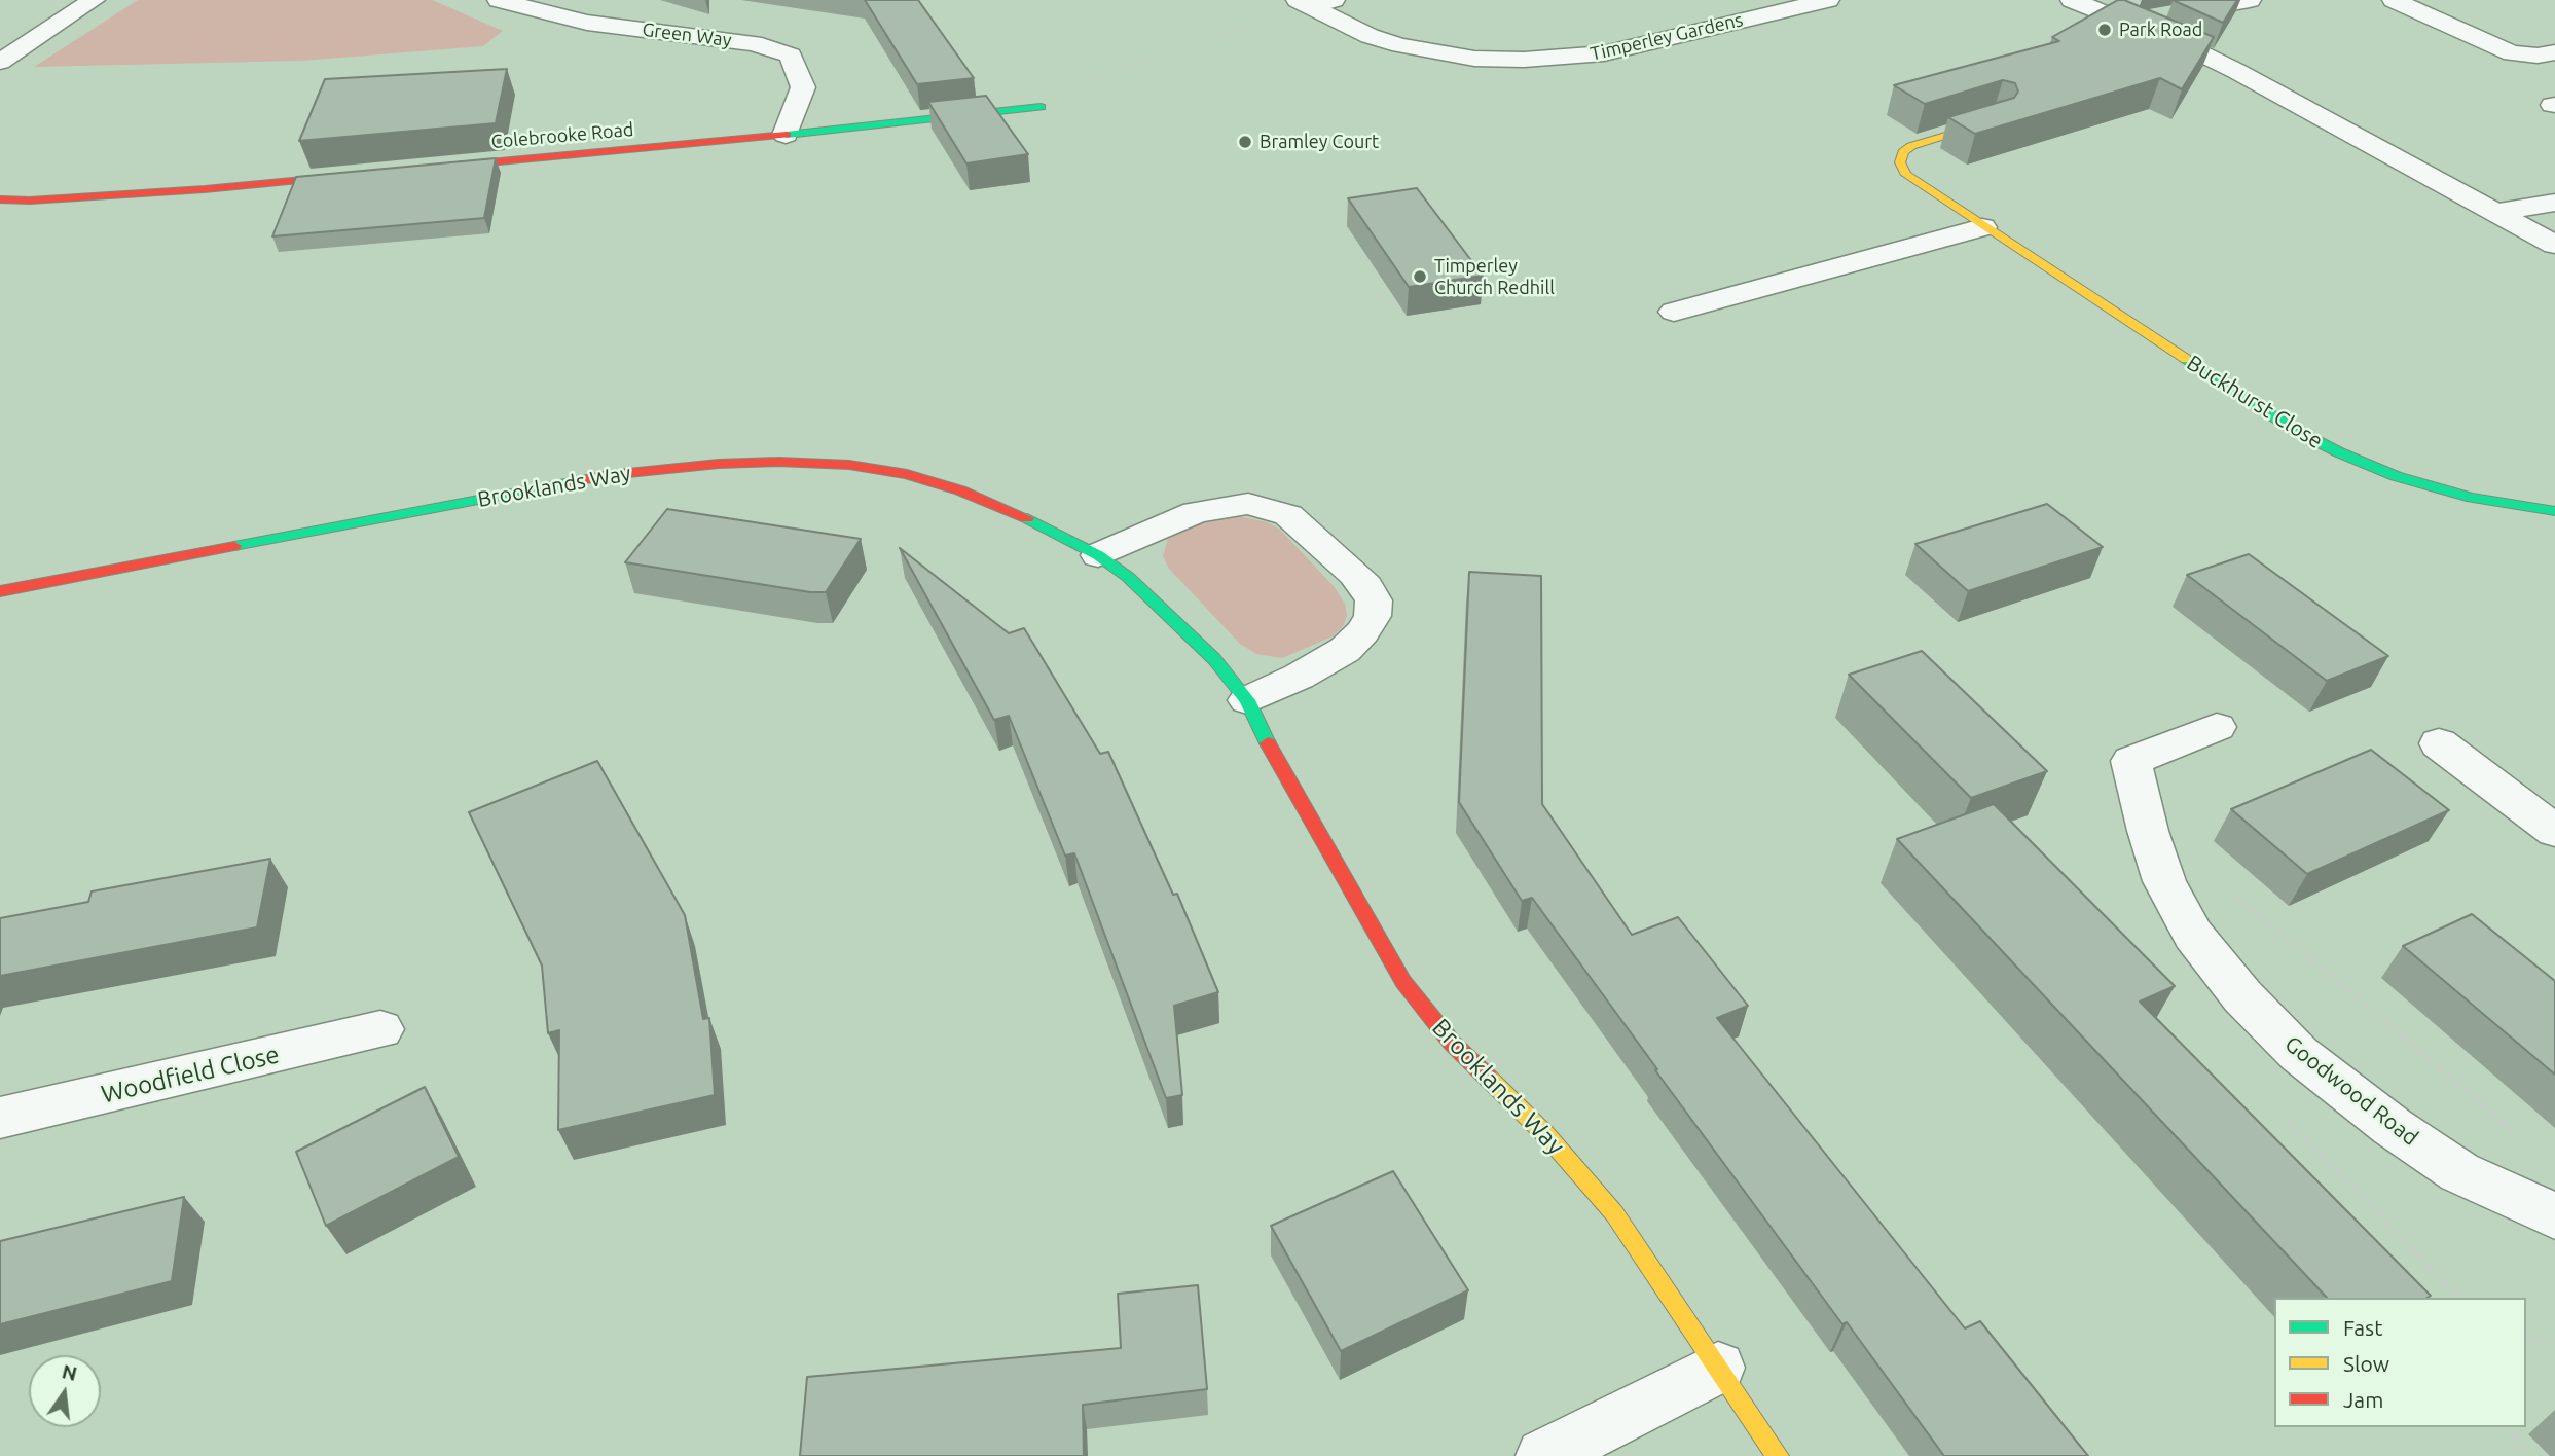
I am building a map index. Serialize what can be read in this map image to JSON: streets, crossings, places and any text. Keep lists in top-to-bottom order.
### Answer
{
  "streets": {
    "street": [
      "Green Way",
      "Timperley Gardens",
      "Colebrooke Road",
      "Buckhurst Close",
      "Brooklands Way",
      "Woodfield Close",
      "Goodwood Road"
    ]
  },
  "crossings": [
    ["Green Way", "Colebrooke Road"]
  ],
  "places": ["Park Road", "Bramley Court", "Timperley Church Redhill"],
  "legend": ["Fast", "Slow", "Jam"],
  "north": "top"
}
